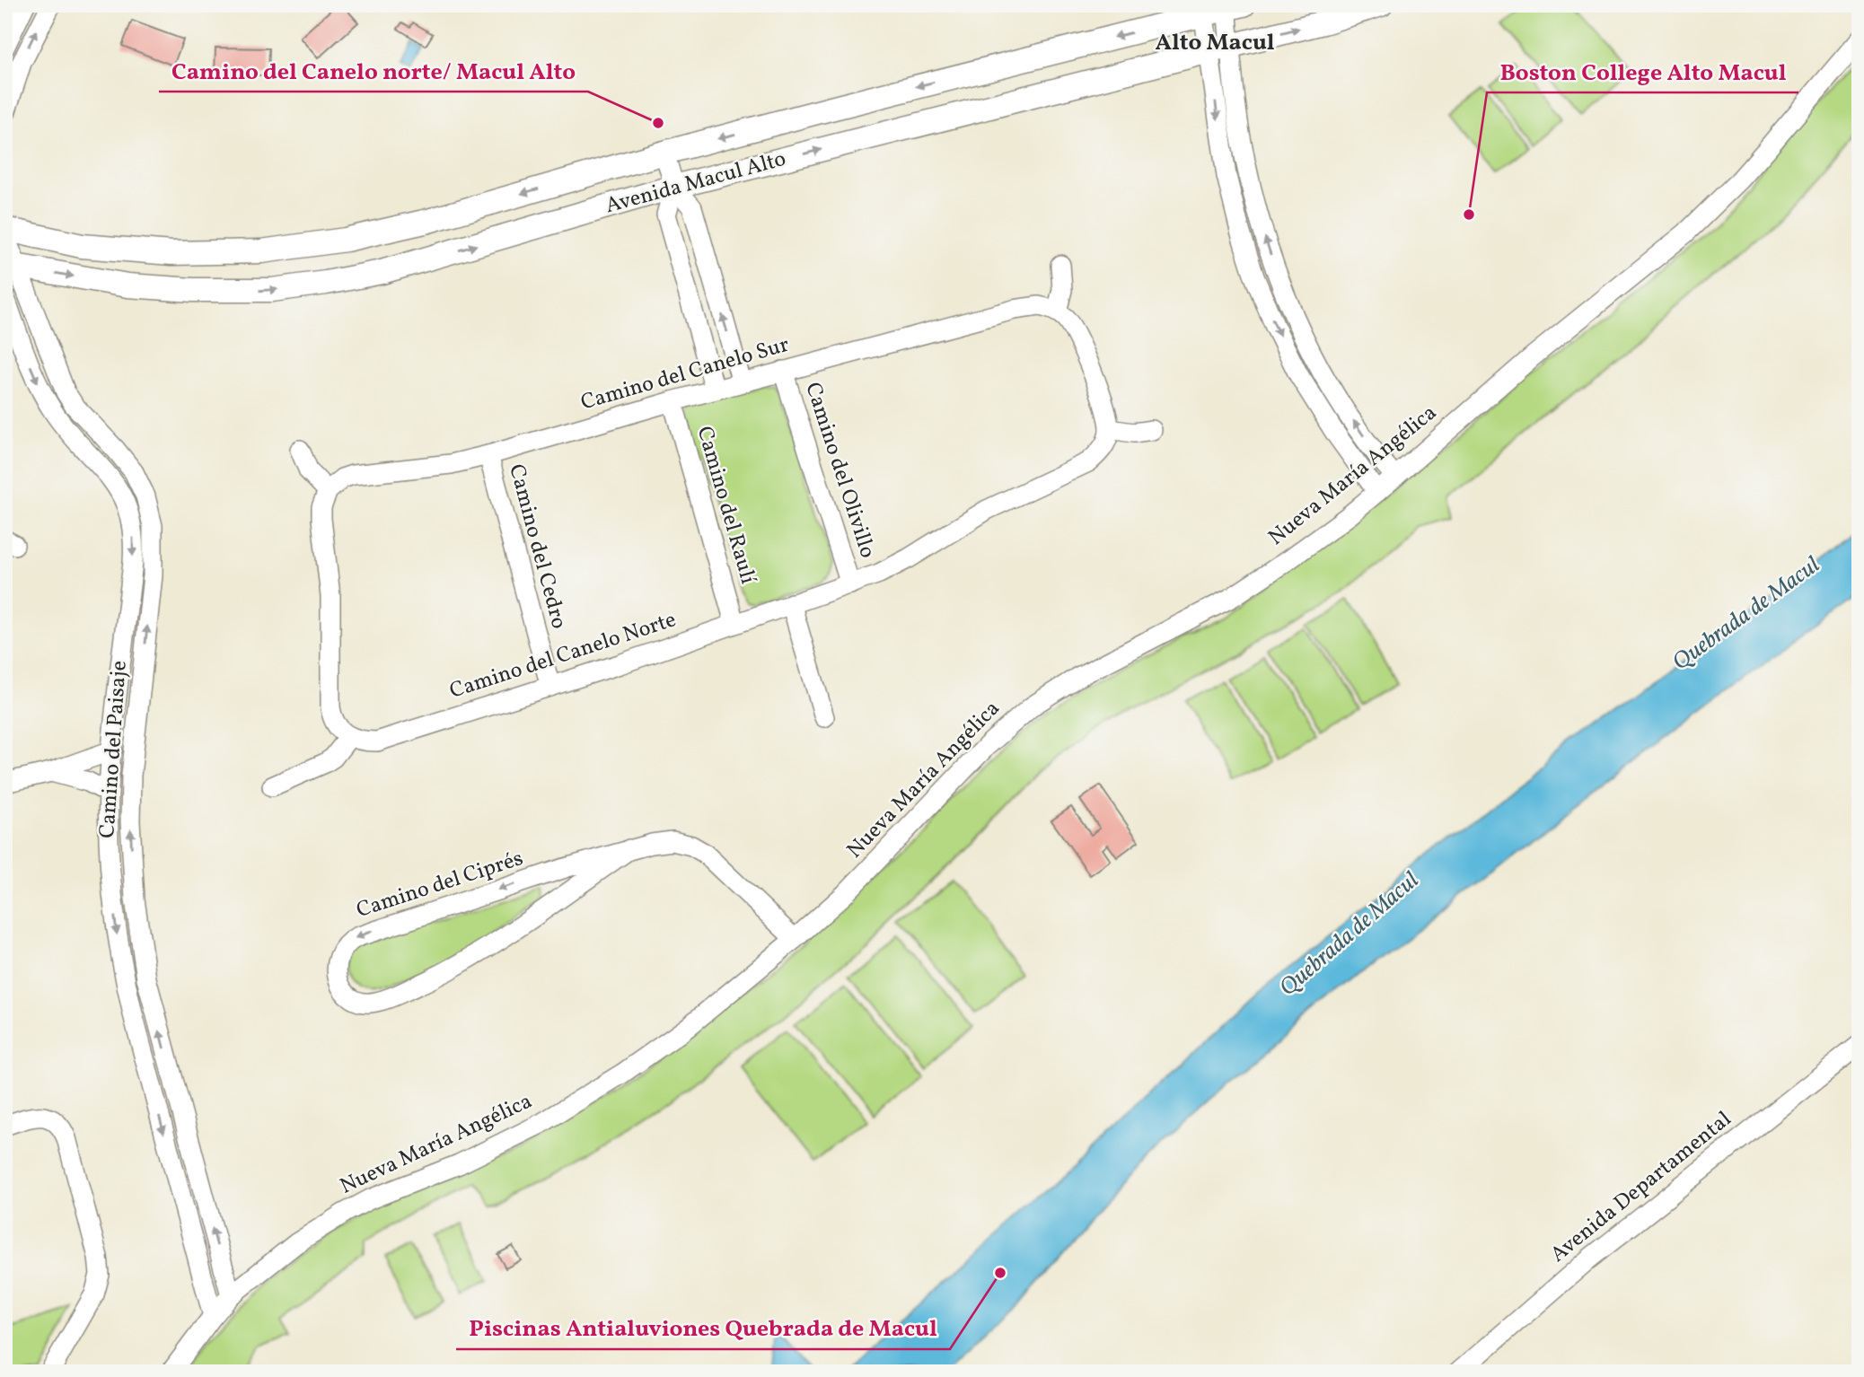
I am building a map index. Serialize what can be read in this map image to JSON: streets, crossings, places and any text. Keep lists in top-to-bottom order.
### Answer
{
  "streets": {
    "street": [
      "Avenida Macul Alto",
      "Camino del Canelo Sur",
      "Camino del Olivillo",
      "Nueva María Angélica",
      "Camino del Raulí",
      "Camino del Cedro",
      "Camino del Canelo Norte",
      "Camino del Paisaje",
      "Camino del Ciprés",
      "Avenida Departamental"
    ]
  },
  "crossings": [
    ["Avenida Macul Alto", "Camino del Paisaje"],
    ["Camino del Canelo Sur", "Camino del Olivillo"],
    ["Camino del Canelo Sur", "Camino del Raulí"],
    ["Camino del Canelo Sur", "Camino del Cedro"],
    ["Camino del Olivillo", "Camino del Canelo Norte"],
    ["Nueva María Angélica", "Camino del Paisaje"],
    ["Nueva María Angélica", "Camino del Ciprés"],
    ["Camino del Raulí", "Camino del Canelo Norte"],
    ["Camino del Cedro", "Camino del Canelo Norte"]
  ],
  "districts": ["Alto Macul"],
  "water": ["Quebrada de Macul"],
  "places": ["Camino del Canelo norte/ Macul Alto", "Boston College Alto Macul", "Piscinas Antialuviones Quebrada de Macul"]
}
